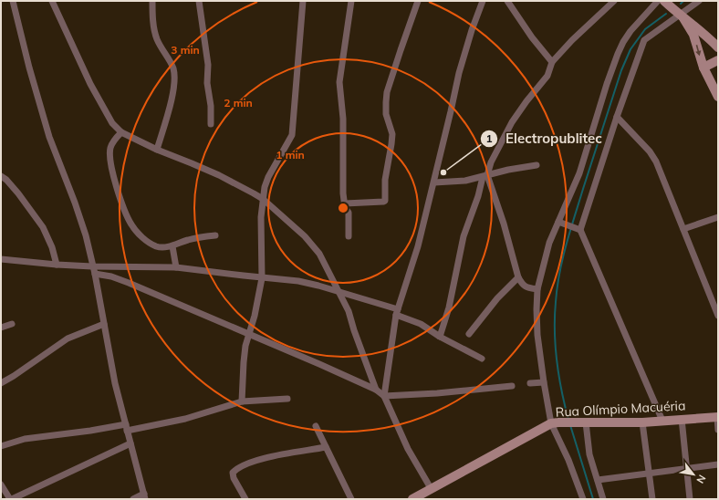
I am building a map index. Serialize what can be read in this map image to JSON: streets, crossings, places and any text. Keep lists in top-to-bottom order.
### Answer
{
  "streets": {
    "street": ["Rua Olímpio Macuéria"]
  },
  "places": ["Electropublitec"],
  "north": "bottom right",
  "rings": ["3 min", "2 min", "1 min"]
}
